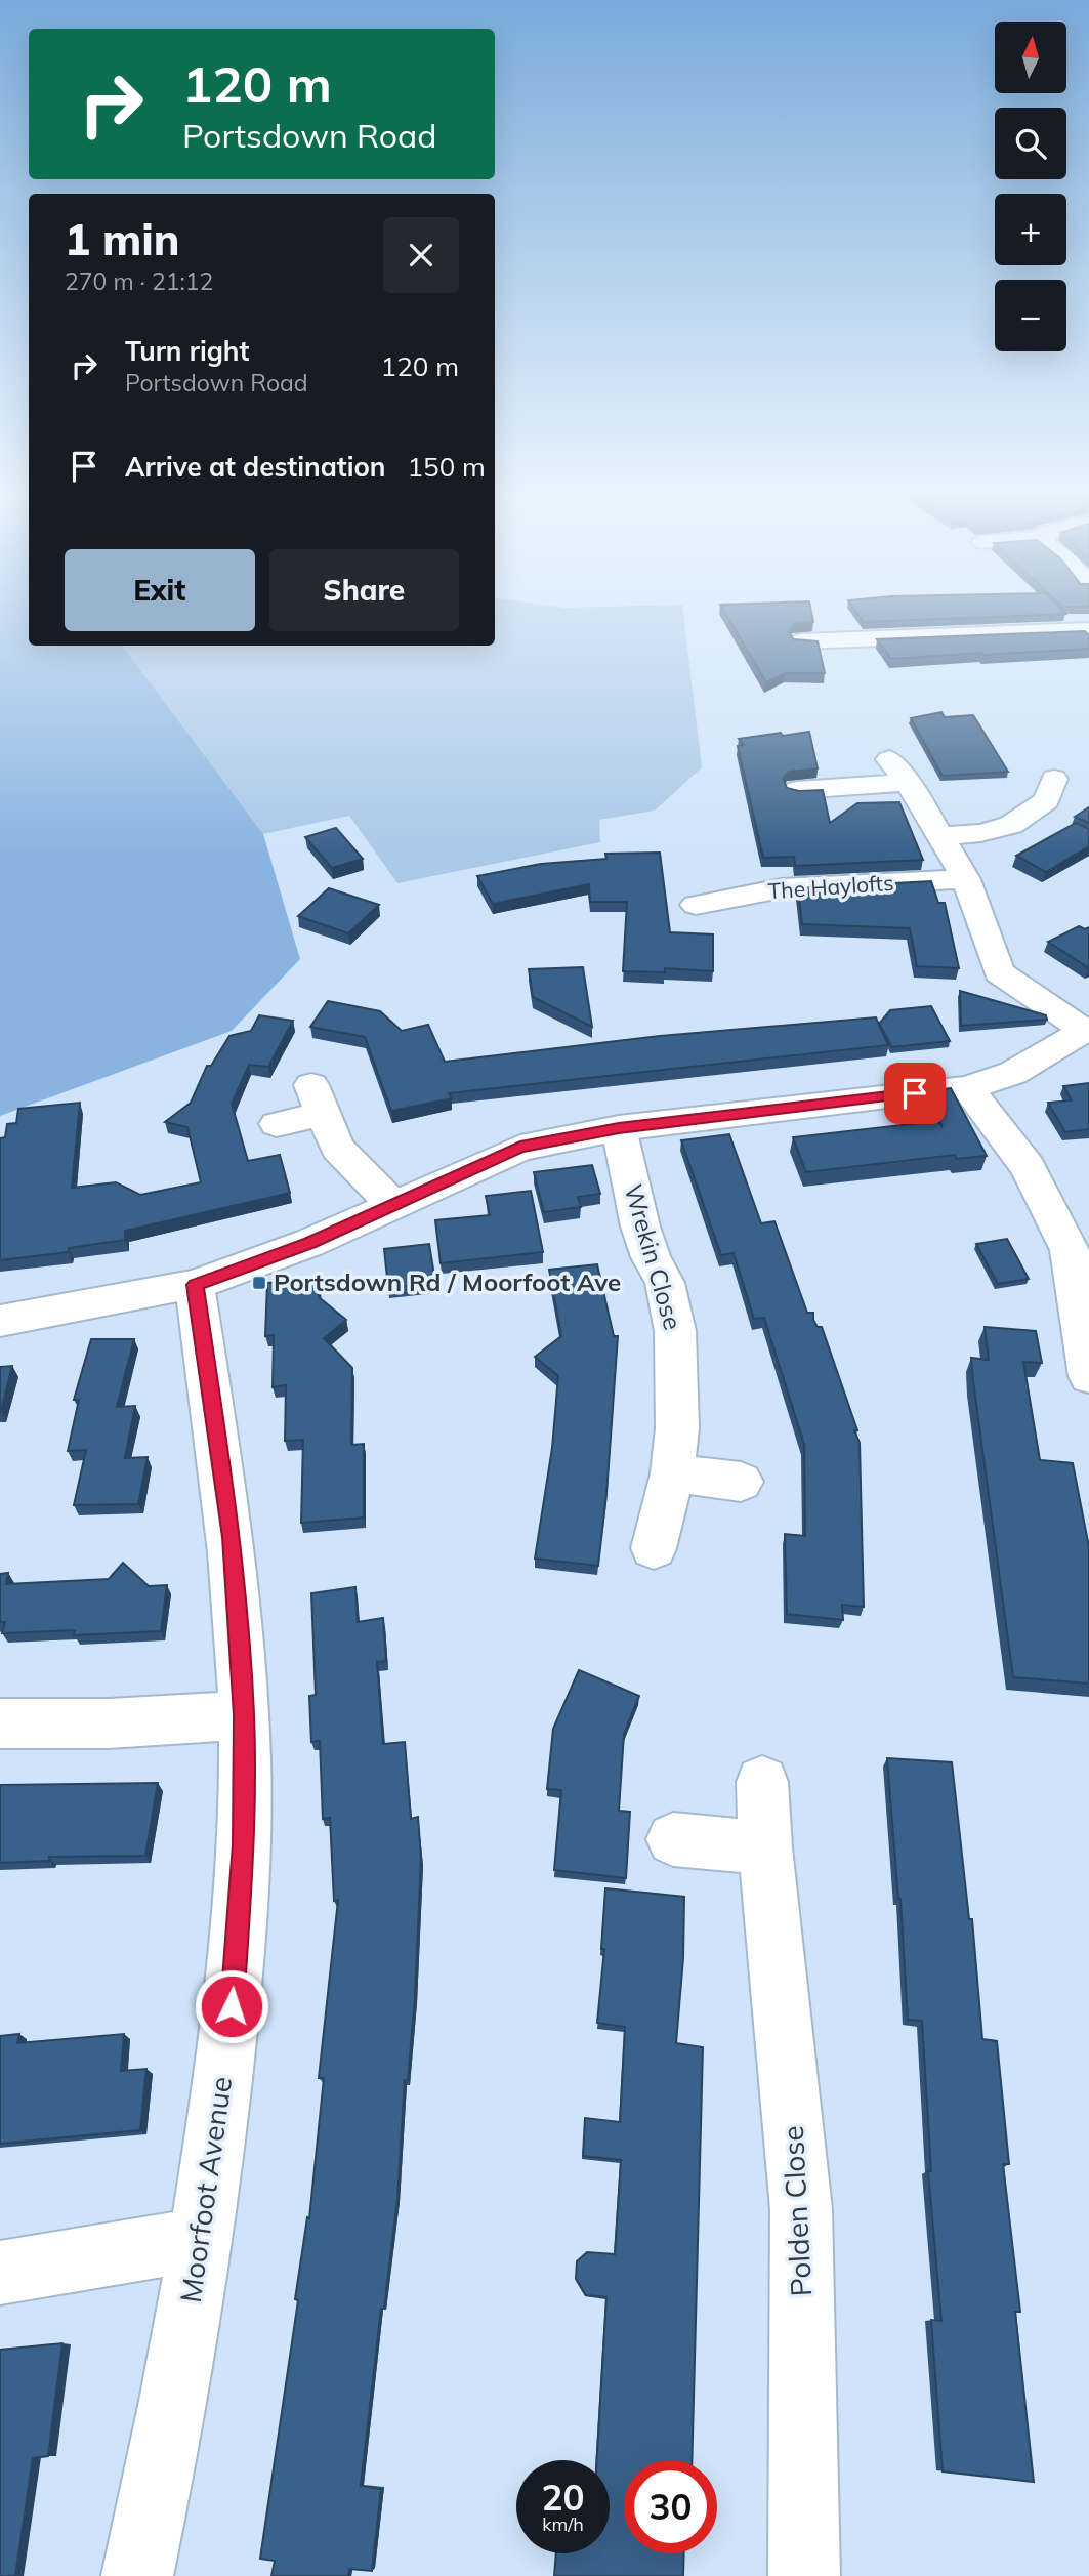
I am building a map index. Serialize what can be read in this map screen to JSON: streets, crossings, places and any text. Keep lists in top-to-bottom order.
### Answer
{
  "streets": {
    "street": [
      "The Haylofts",
      "Wrekin Close",
      "Moorfoot Avenue",
      "Polden Close"
    ]
  },
  "places": {
    "transit": ["Portsdown Rd / Moorfoot Ave"]
  },
  "north": "top",
  "page": {
    "map_buttons": ["+", "−"],
    "turn": ["120 m", "Portsdown Road"],
    "heading": ["1 min", "270 m · 21:12"],
    "list": [
      {
        "name": "Turn right",
        "note": "Portsdown Road",
        "value": "120 m"
      },
      {
        "name": "Arrive at destination",
        "value": "150 m"
      }
    ],
    "buttons": ["Exit", "Share"],
    "speed": "20 km/h",
    "limit": "30"
  }
}
